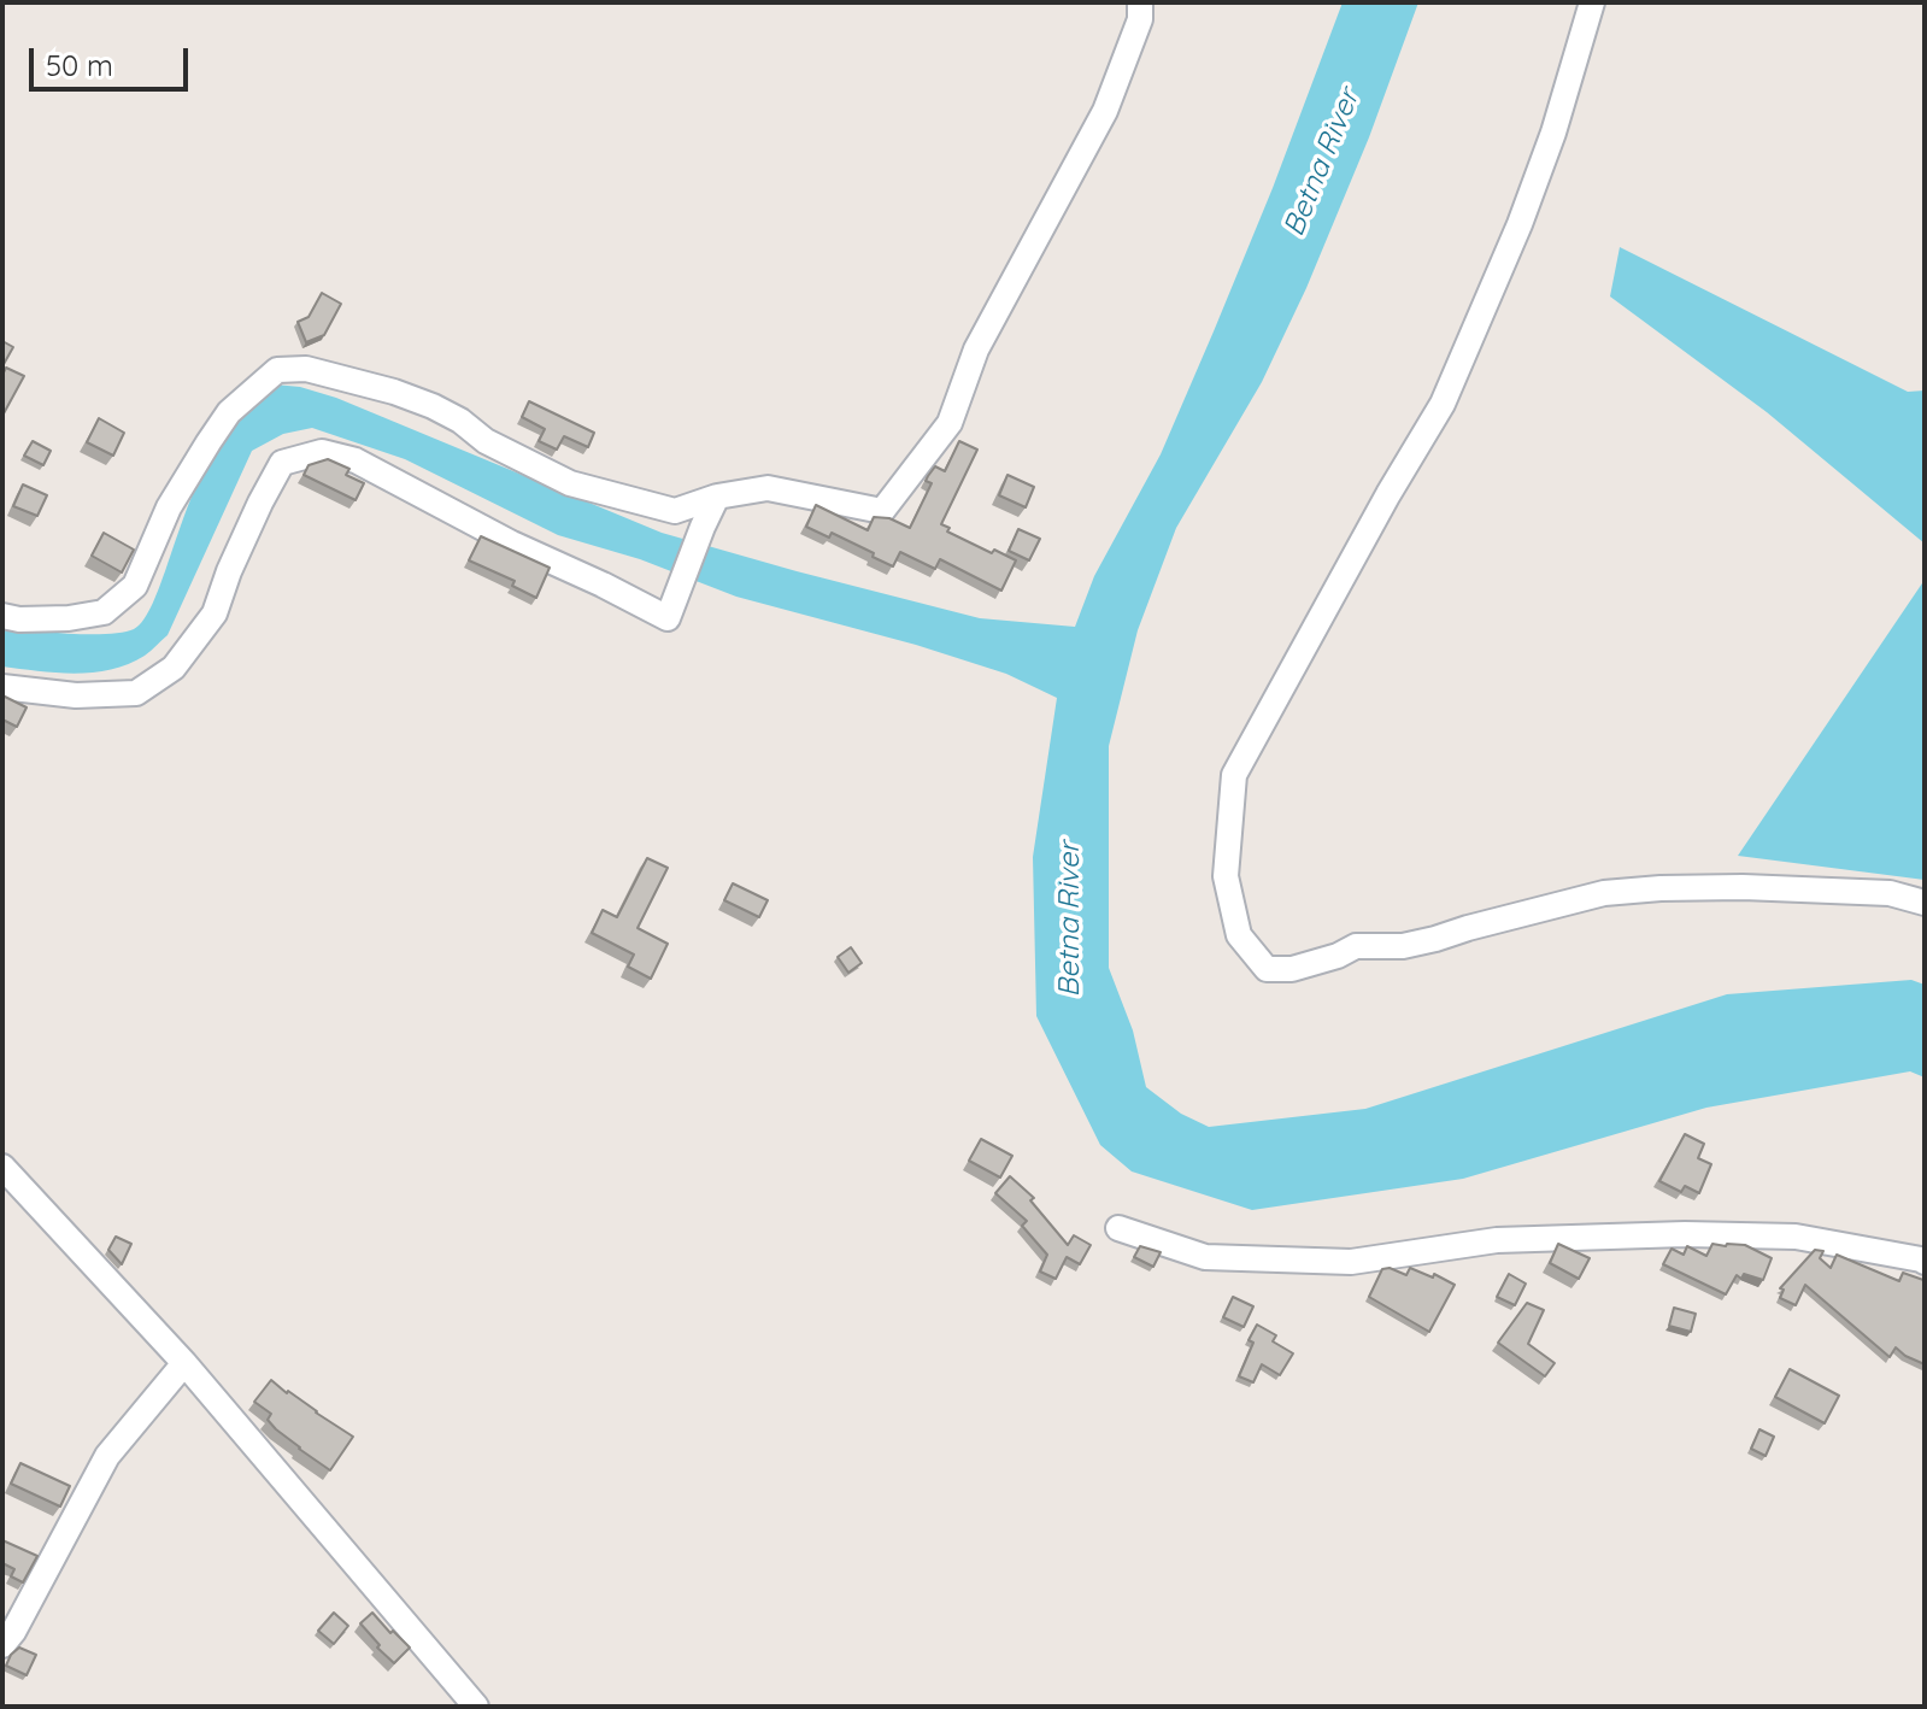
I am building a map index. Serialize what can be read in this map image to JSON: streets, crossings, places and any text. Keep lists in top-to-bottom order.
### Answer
{
  "water": ["Betna River"],
  "scale_bar": "50 m"
}
